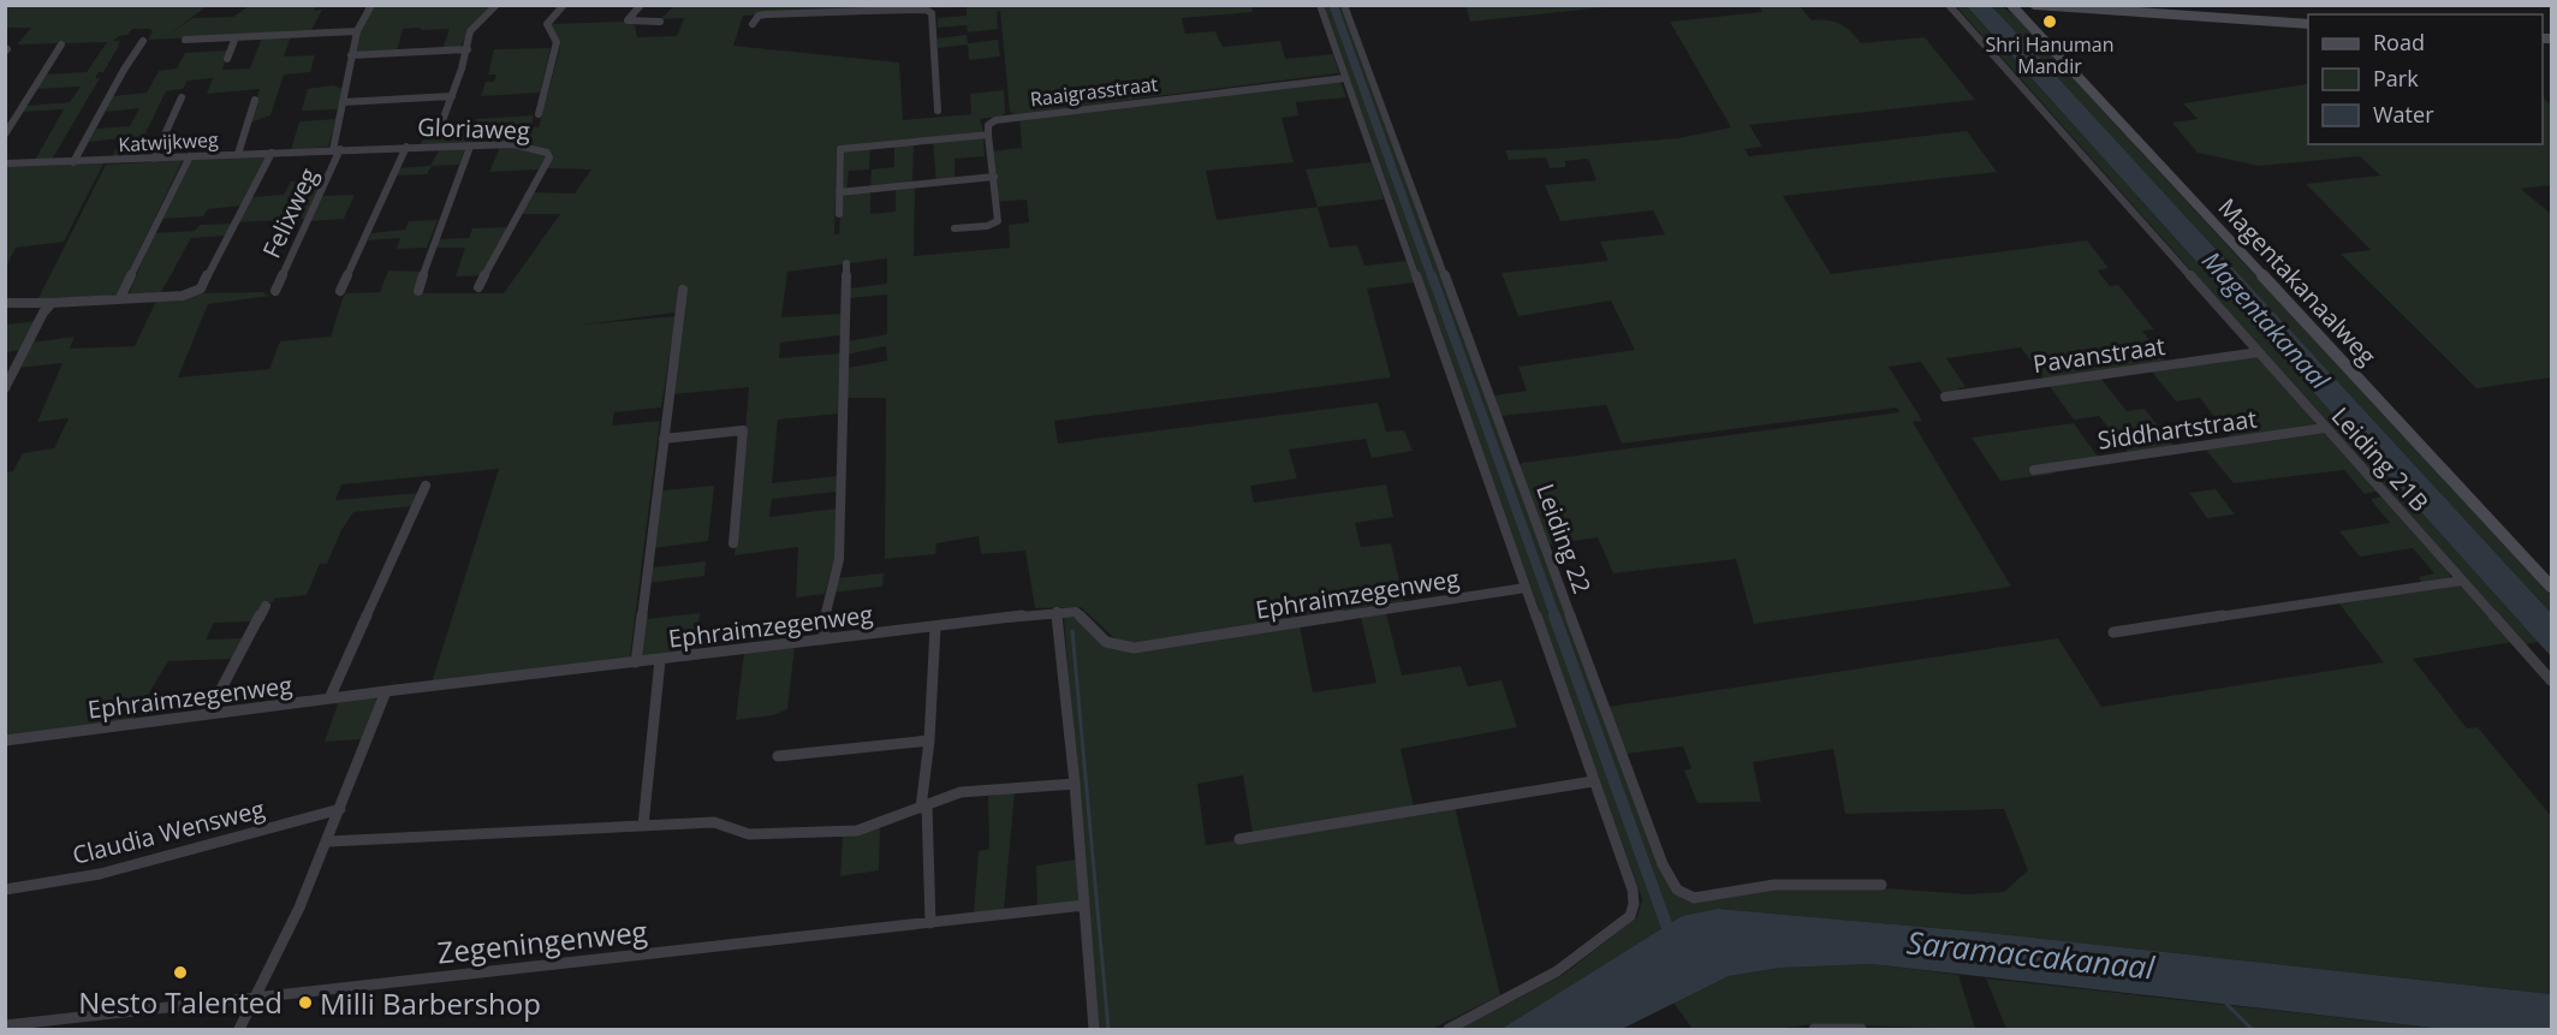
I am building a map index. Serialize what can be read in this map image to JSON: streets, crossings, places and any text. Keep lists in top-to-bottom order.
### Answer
{
  "streets": {
    "street": [
      "Raaigrasstraat",
      "Gloriaweg",
      "Katwijkweg",
      "Felixweg",
      "Magentakanaalweg",
      "Pavanstraat",
      "Siddhartstraat",
      "Leiding 21B",
      "Leiding 22",
      "Ephraimzegenweg",
      "Claudia Wensweg",
      "Zegeningenweg"
    ]
  },
  "crossings": [
    ["Gloriaweg", "Katwijkweg"],
    ["Gloriaweg", "Felixweg"],
    ["Katwijkweg", "Felixweg"],
    ["Pavanstraat", "Leiding 21B"],
    ["Siddhartstraat", "Leiding 21B"]
  ],
  "water": ["Magentakanaal", "Saramaccakanaal"],
  "places": ["Shri Hanuman Mandir", "Nesto Talented", "Milli Barbershop"],
  "legend": ["Road", "Park", "Water"]
}
